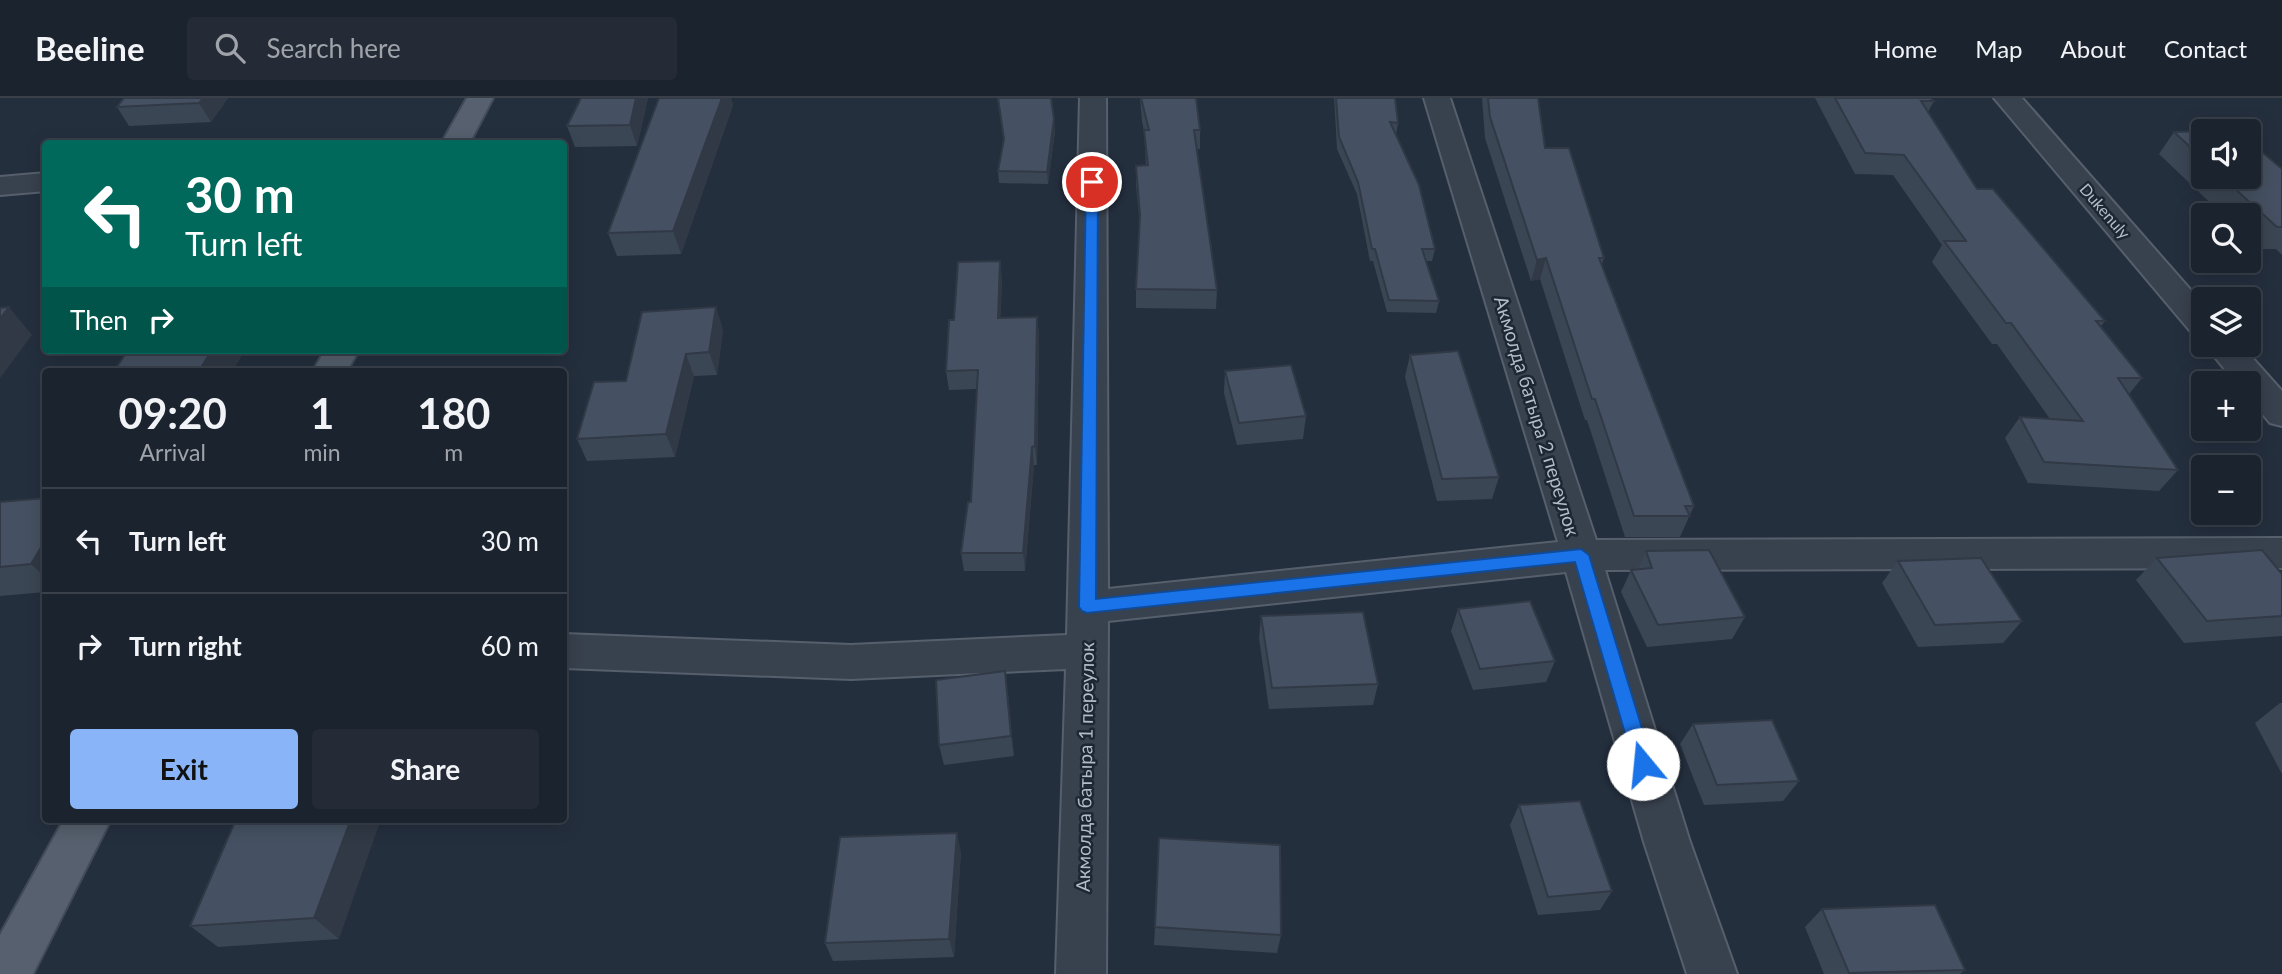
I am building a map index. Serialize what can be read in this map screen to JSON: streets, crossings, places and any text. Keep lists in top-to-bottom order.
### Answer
{
  "streets": {
    "street": ["Dukenuly", "Акмолда батыра 2 переулок", "Акмолда батыра 1 переулок"]
  },
  "page": {
    "header": "Beeline",
    "search": "Search here",
    "nav": [
      "Home",
      "Map",
      "About",
      "Contact"
    ],
    "map_buttons": ["+", "−"],
    "turn": ["30 m", "Turn left"],
    "then": "Then",
    "eta": [
      "09:20",
      "Arrival",
      "1",
      "min",
      "180",
      "m"
    ],
    "list": [
      {
        "name": "Turn left",
        "value": "30 m"
      },
      {
        "name": "Turn right",
        "value": "60 m"
      }
    ],
    "buttons": ["Exit", "Share"]
  }
}
